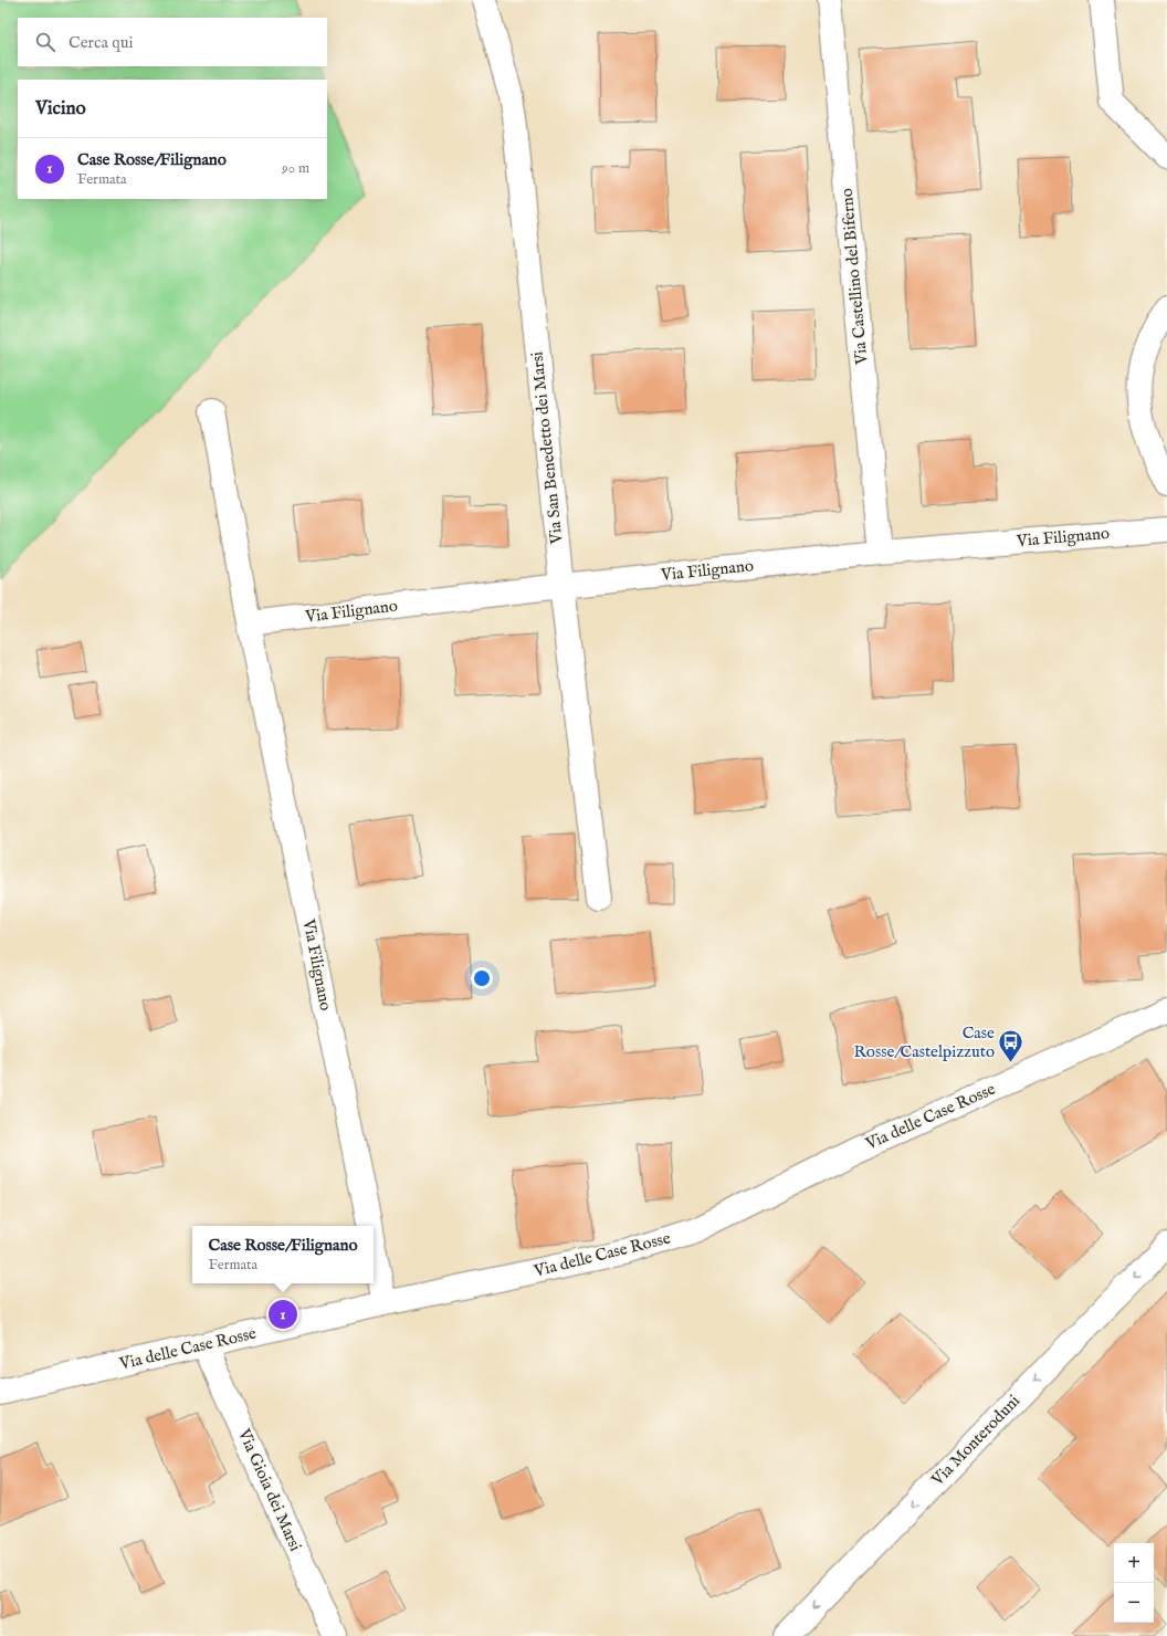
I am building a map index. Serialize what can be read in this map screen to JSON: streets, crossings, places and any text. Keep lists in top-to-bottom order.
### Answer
{
  "streets": {
    "street": [
      "Via Castellino del Biferno",
      "Via San Benedetto dei Marsi",
      "Via Filignano",
      "Via delle Case Rosse",
      "Via Monteroduni",
      "Via Gioia dei Marsi"
    ]
  },
  "crossings": [
    ["Via Castellino del Biferno", "Via Filignano"],
    ["Via San Benedetto dei Marsi", "Via Filignano"],
    ["Via Filignano", "Via delle Case Rosse"],
    ["Via delle Case Rosse", "Via Gioia dei Marsi"]
  ],
  "one_way": ["Via Monteroduni"],
  "places": {
    "bus stop": ["Case Rosse/Castelpizzuto"]
  },
  "page": {
    "search": "Cerca qui",
    "heading": "Vicino",
    "list": [
      {
        "mark": "1",
        "name": "Case Rosse/Filignano",
        "note": "Fermata",
        "value": "90 m"
      }
    ],
    "popup": ["Case Rosse/Filignano", "Fermata"],
    "pins": "1",
    "map_buttons": ["+", "−"]
  }
}
